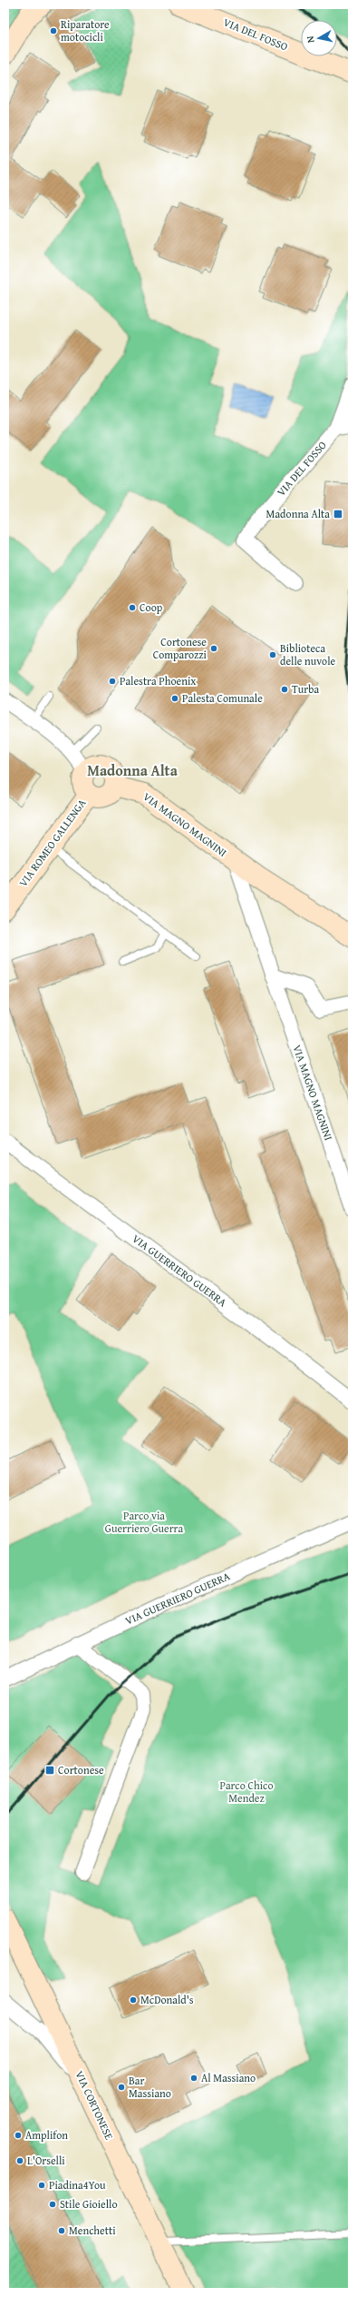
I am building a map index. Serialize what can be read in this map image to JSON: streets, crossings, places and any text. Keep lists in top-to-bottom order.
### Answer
{
  "streets": {
    "main road": [
      "VIA DEL FOSSO",
      "VIA MAGNO MAGNINI",
      "VIA ROMEO GALLENGA",
      "VIA CORTONESE"
    ],
    "street": ["VIA GUERRIERO GUERRA"]
  },
  "crossings": [
    ["VIA MAGNO MAGNINI", "VIA ROMEO GALLENGA"]
  ],
  "districts": ["Madonna Alta"],
  "parks": ["Parco via Guerriero Guerra", "Parco Chico Mendez"],
  "places": {
    "other": [
      "Riparatore motocicli",
      "Coop",
      "Cortonese Comparozzi",
      "Biblioteca delle nuvole",
      "Palestra Phoenix",
      "Turba",
      "Palesta Comunale",
      "McDonald's",
      "Al Massiano",
      "Bar Massiano",
      "Amplifon",
      "L'Orselli",
      "Piadina4You",
      "Stile Gioiello",
      "Menchetti"
    ],
    "transit": ["Madonna Alta", "Cortonese"]
  },
  "north": "left"
}
